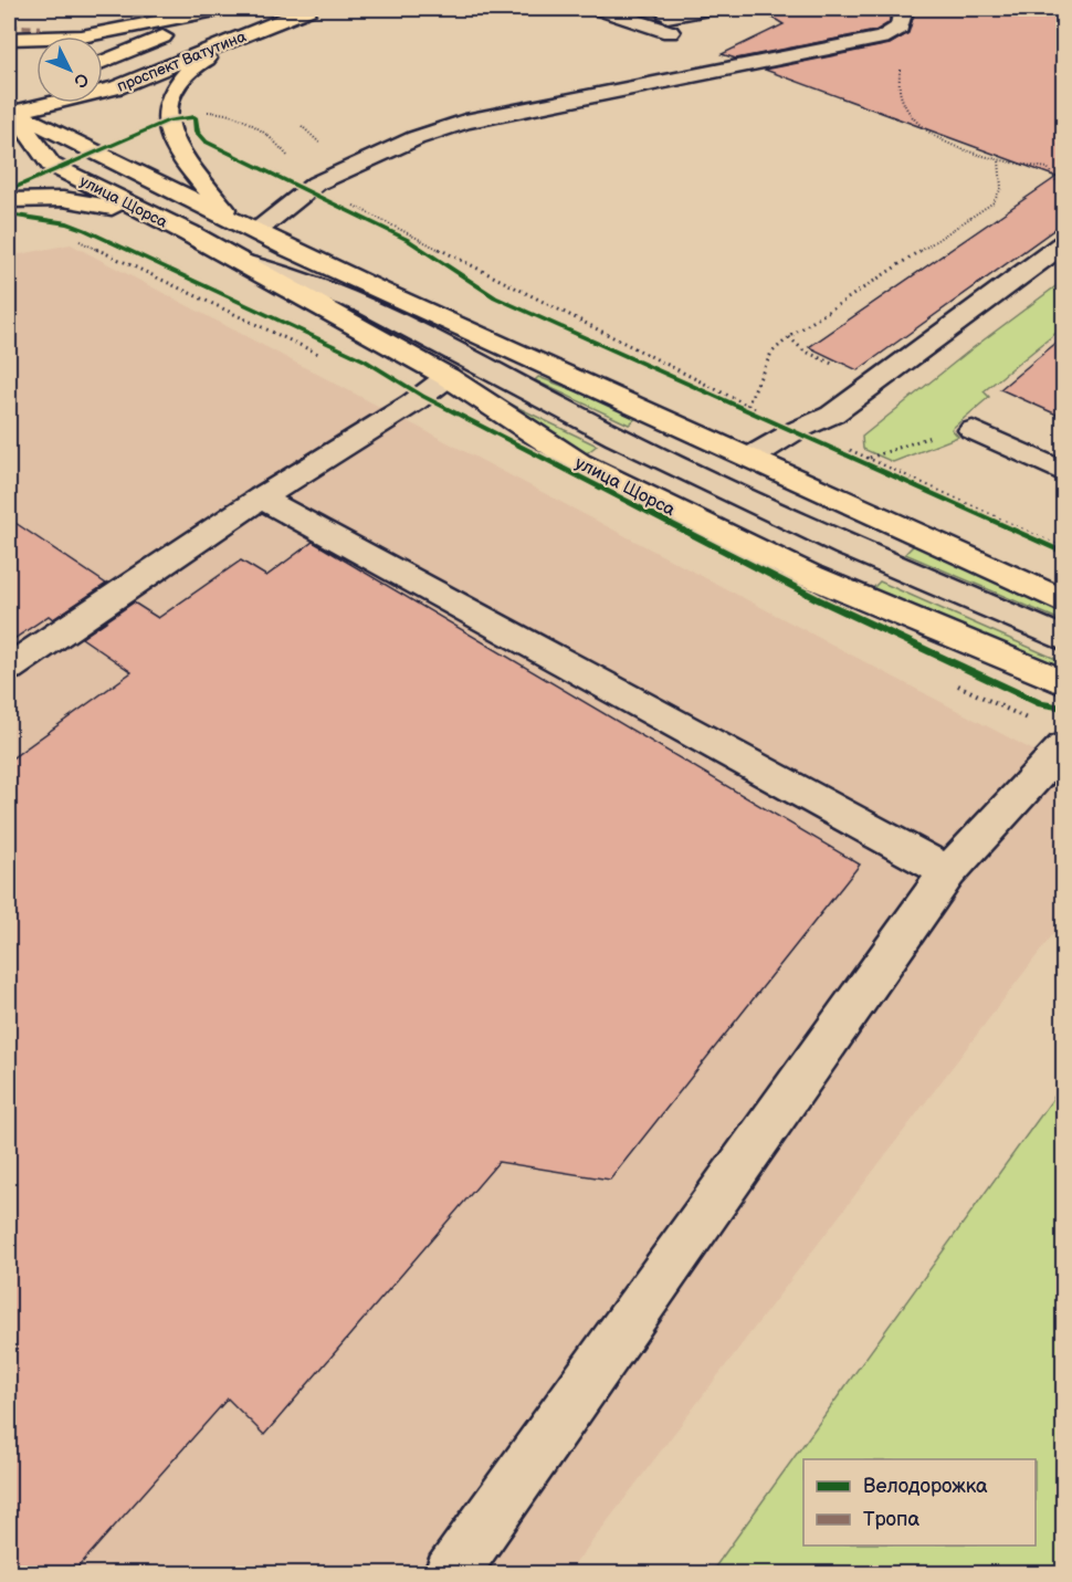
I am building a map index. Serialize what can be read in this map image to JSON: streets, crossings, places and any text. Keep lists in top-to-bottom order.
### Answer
{
  "streets": {
    "main road": ["проспект Ватутина", "улица Щорса"]
  },
  "crossings": [
    ["проспект Ватутина", "улица Щорса"]
  ],
  "legend": ["Велодорожка", "Тропа"],
  "north": "bottom right"
}
